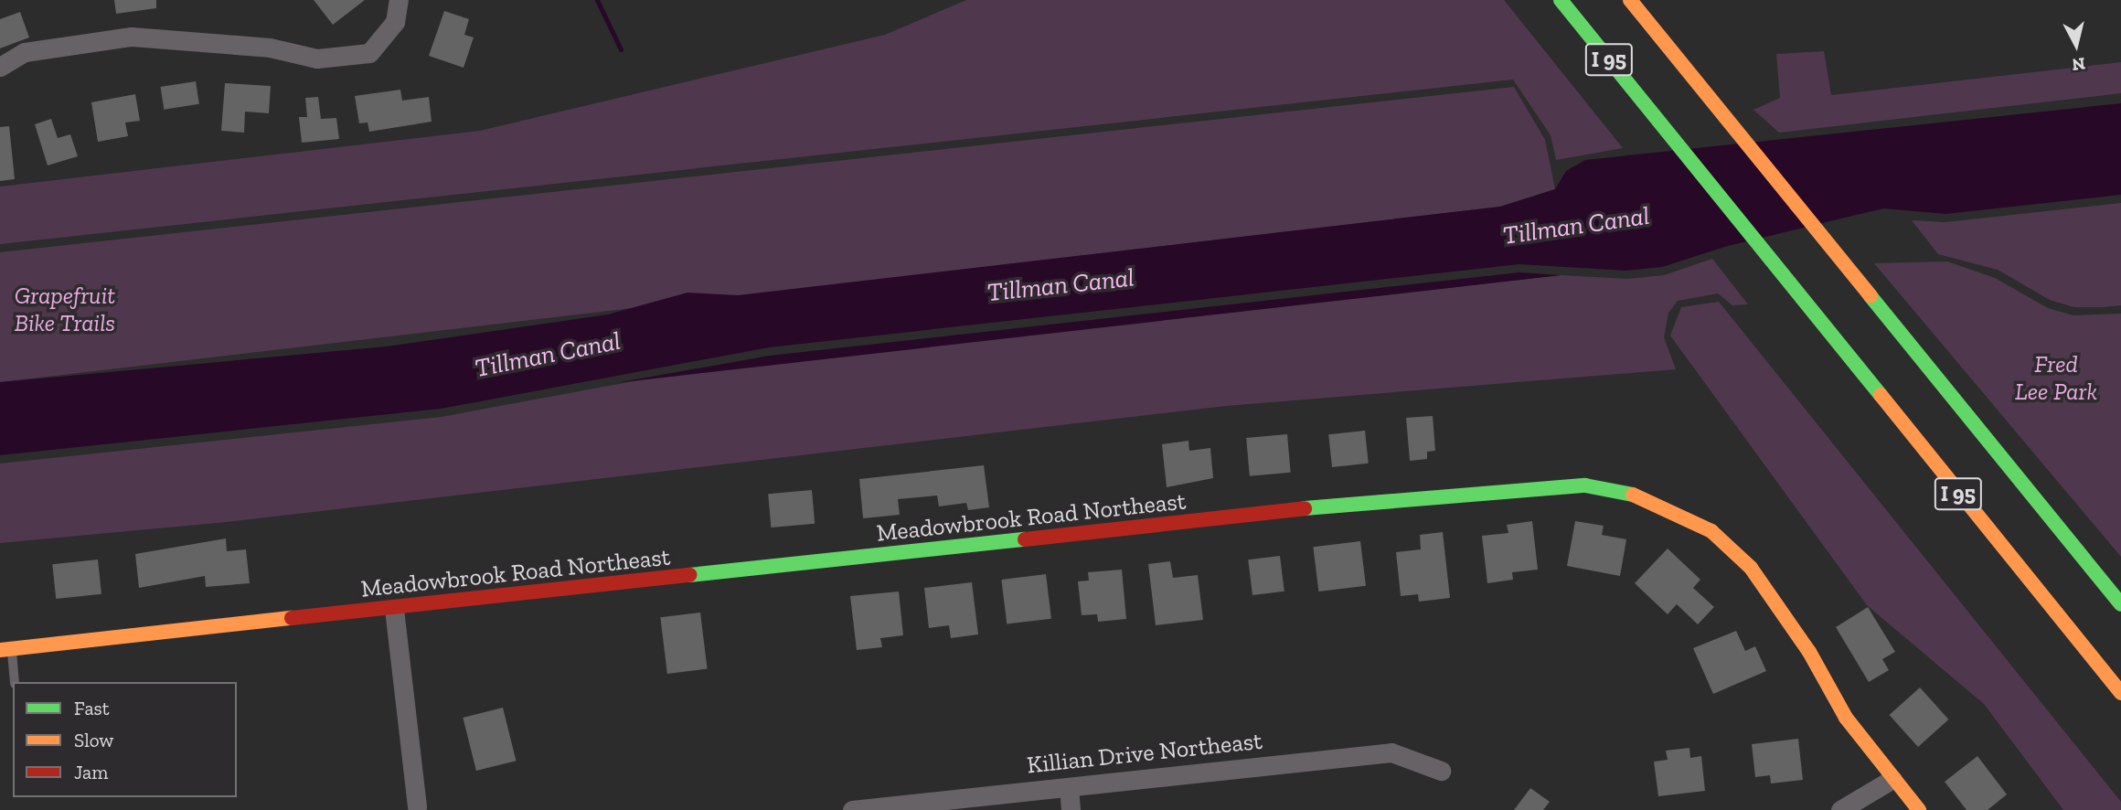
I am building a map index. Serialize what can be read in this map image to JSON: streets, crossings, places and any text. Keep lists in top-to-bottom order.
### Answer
{
  "streets": {
    "main road": ["I 95", "Meadowbrook Road Northeast"],
    "street": ["Killian Drive Northeast"]
  },
  "water": ["Tillman Canal"],
  "parks": ["Grapefruit Bike Trails", "Fred Lee Park"],
  "legend": ["Fast", "Slow", "Jam"],
  "north": "bottom"
}
